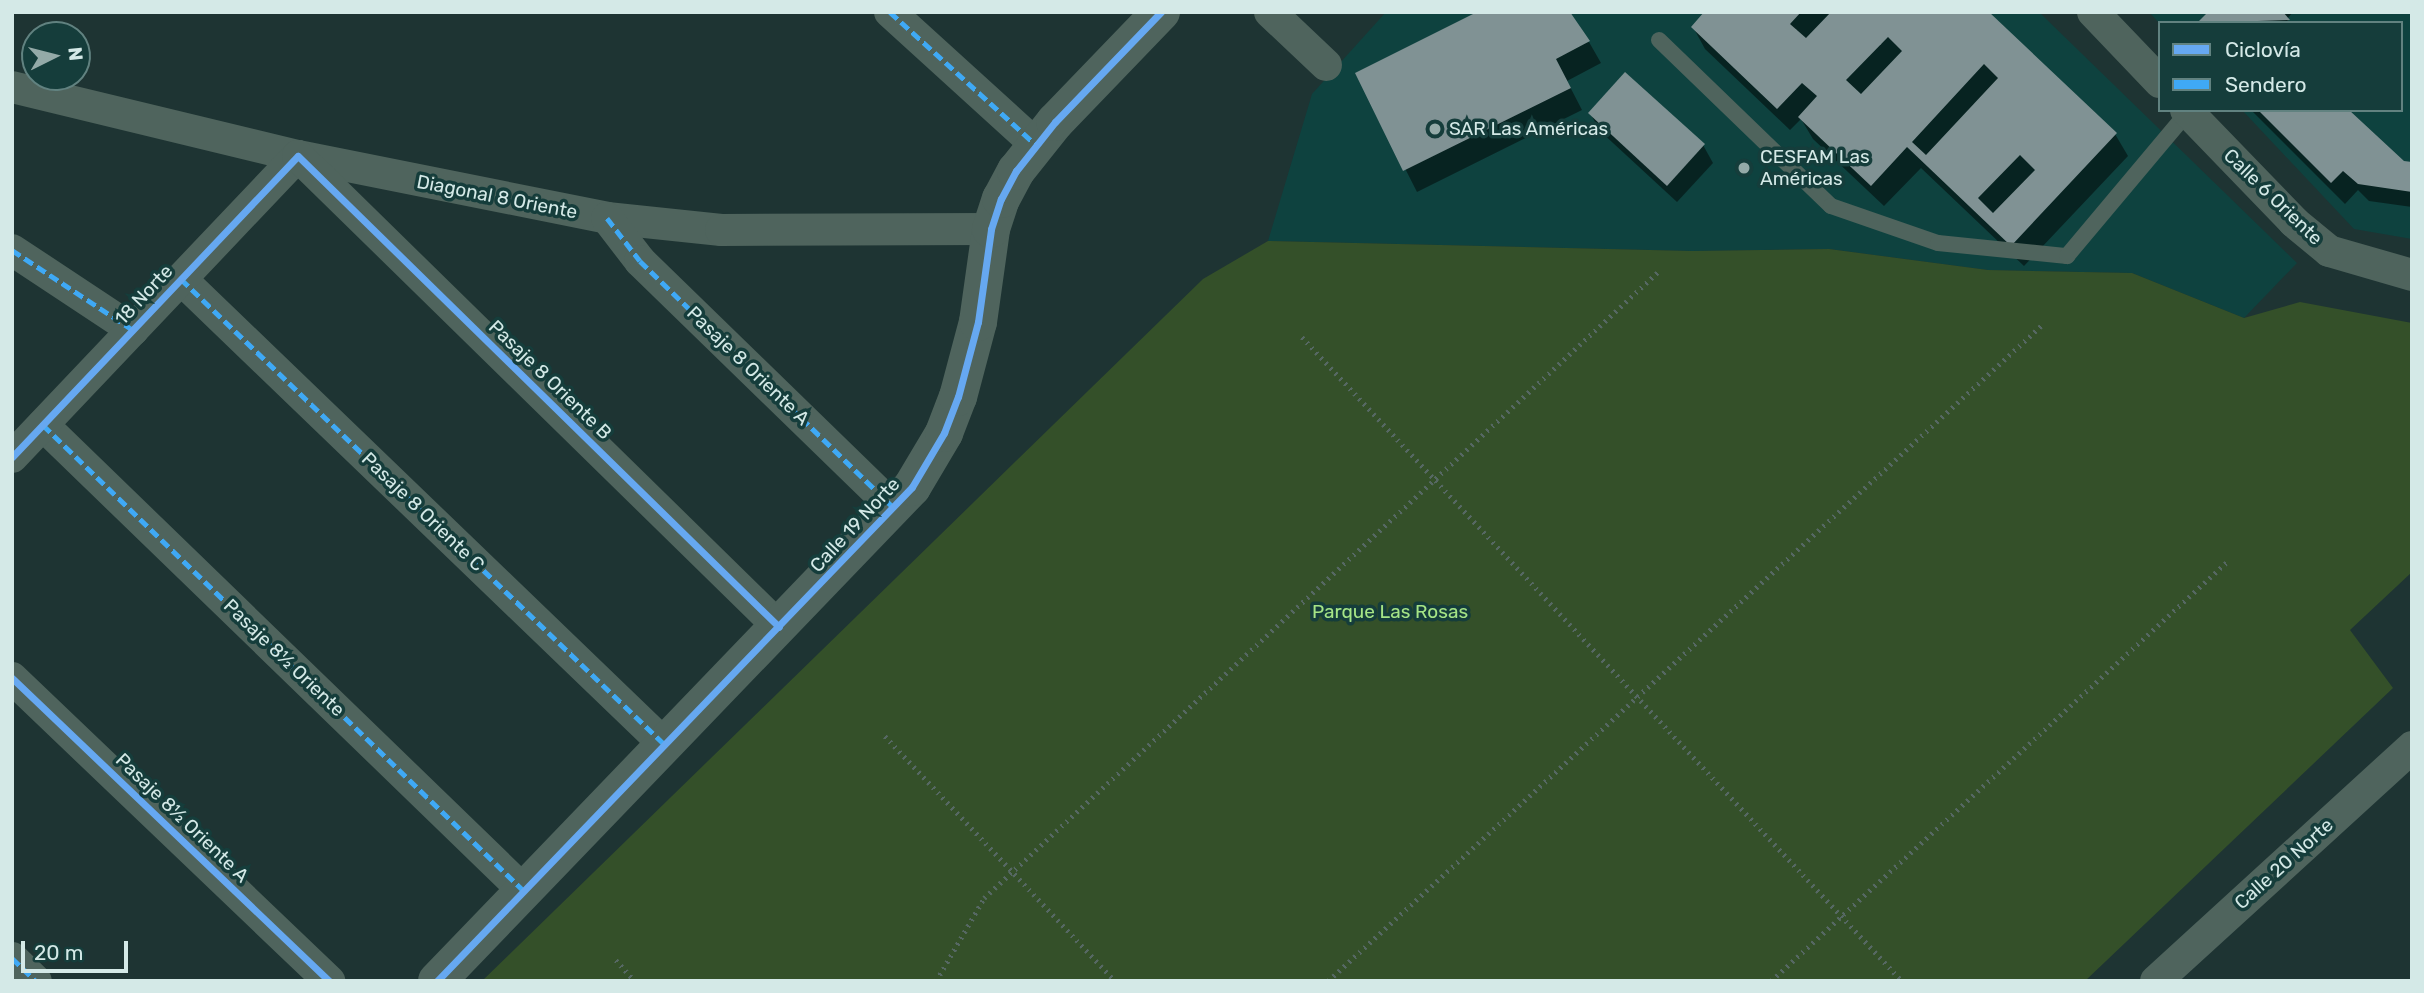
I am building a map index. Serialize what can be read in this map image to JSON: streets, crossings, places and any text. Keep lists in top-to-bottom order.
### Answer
{
  "streets": {
    "street": [
      "Diagonal 8 Oriente",
      "Calle 6 Oriente",
      "18 Norte",
      "Pasaje 8 Oriente A",
      "Pasaje 8 Oriente B",
      "Pasaje 8 Oriente C",
      "Calle 19 Norte",
      "Pasaje 8½ Oriente",
      "Pasaje 8½ Oriente A",
      "Calle 20 Norte"
    ]
  },
  "crossings": [
    ["Diagonal 8 Oriente", "18 Norte"],
    ["Diagonal 8 Oriente", "Pasaje 8 Oriente A"],
    ["Diagonal 8 Oriente", "Pasaje 8 Oriente B"],
    ["Diagonal 8 Oriente", "Calle 19 Norte"],
    ["18 Norte", "Pasaje 8 Oriente B"],
    ["18 Norte", "Pasaje 8 Oriente C"],
    ["18 Norte", "Pasaje 8½ Oriente"],
    ["Pasaje 8 Oriente A", "Calle 19 Norte"],
    ["Pasaje 8 Oriente B", "Calle 19 Norte"],
    ["Pasaje 8 Oriente C", "Calle 19 Norte"],
    ["Calle 19 Norte", "Pasaje 8½ Oriente"]
  ],
  "parks": ["Parque Las Rosas"],
  "places": ["SAR Las Américas", "CESFAM Las Américas"],
  "legend": ["Ciclovía", "Sendero"],
  "scale_bar": "20 m",
  "north": "right"
}
